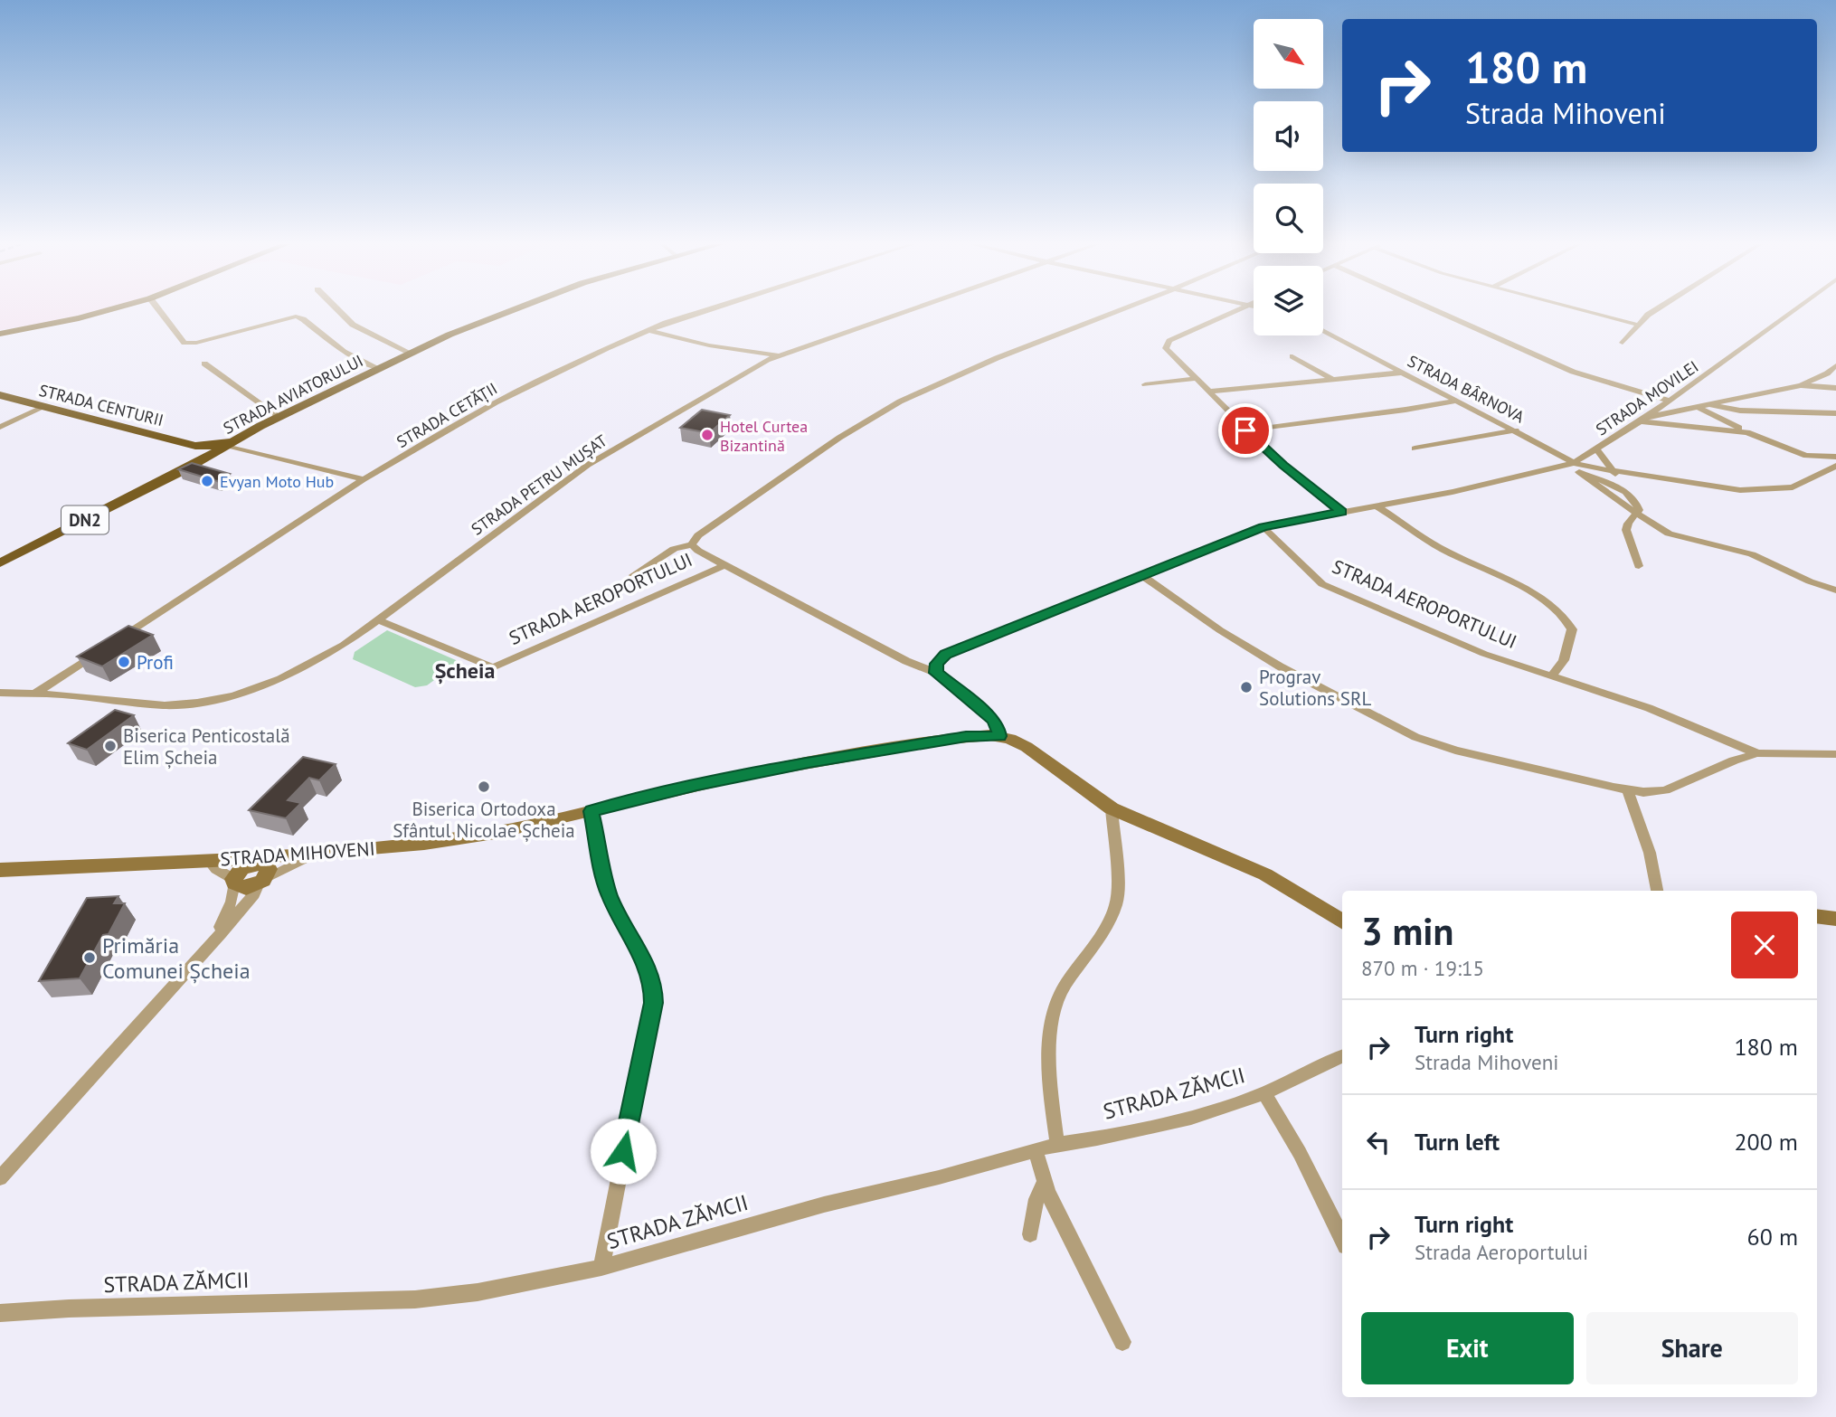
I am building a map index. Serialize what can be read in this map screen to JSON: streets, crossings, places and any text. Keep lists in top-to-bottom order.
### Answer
{
  "streets": {
    "main road": [
      "STRADA AVIATORULUI",
      "STRADA CENTURII",
      "DN2",
      "STRADA MIHOVENI"
    ],
    "street": [
      "STRADA BÂRNOVA",
      "STRADA MOVILEI",
      "STRADA CETĂȚII",
      "STRADA PETRU MUȘAT",
      "STRADA AEROPORTULUI",
      "STRADA ZĂMCII"
    ]
  },
  "crossings": [
    ["STRADA AVIATORULUI", "STRADA CENTURII"],
    ["STRADA AVIATORULUI", "DN2"],
    ["STRADA CENTURII", "DN2"],
    ["STRADA PETRU MUȘAT", "STRADA AEROPORTULUI"],
    ["STRADA AEROPORTULUI", "STRADA MIHOVENI"]
  ],
  "districts": ["Șcheia"],
  "places": [
    "Hotel Curtea Bizantină",
    "Evyan Moto Hub",
    "Profi",
    "Prograv Solutions SRL",
    "Biserica Penticostală Elim Șcheia",
    "Biserica Ortodoxa Sfântul Nicolae Șcheia",
    "Primăria Comunei Șcheia"
  ],
  "north": "bottom right",
  "page": {
    "turn": ["180 m", "Strada Mihoveni"],
    "heading": ["3 min", "870 m · 19:15"],
    "list": [
      {
        "name": "Turn right",
        "note": "Strada Mihoveni",
        "value": "180 m"
      },
      {
        "name": "Turn left",
        "value": "200 m"
      },
      {
        "name": "Turn right",
        "note": "Strada Aeroportului",
        "value": "60 m"
      }
    ],
    "buttons": ["Exit", "Share"]
  }
}
